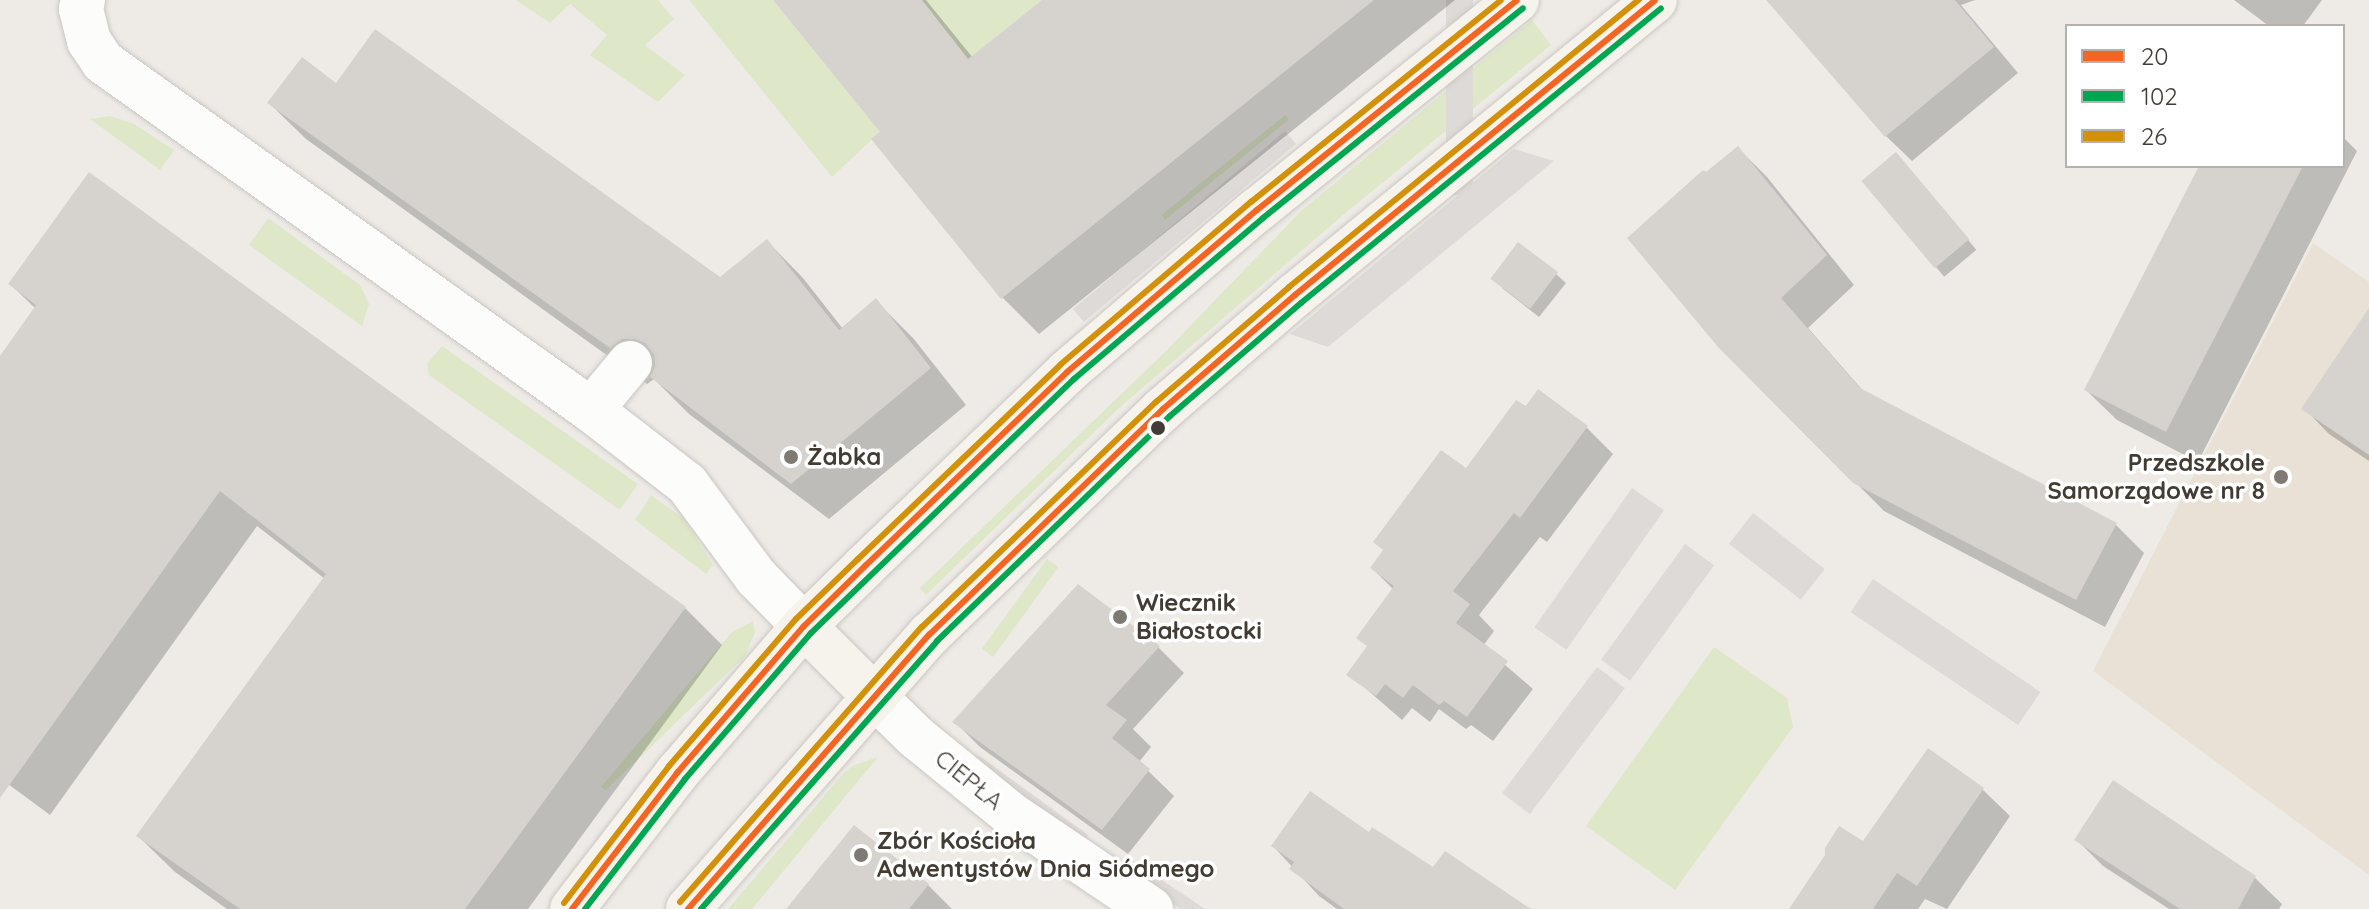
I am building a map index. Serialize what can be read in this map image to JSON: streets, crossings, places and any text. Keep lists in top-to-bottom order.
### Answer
{
  "streets": {
    "street": ["CIEPŁA"]
  },
  "places": [
    "Żabka",
    "Przedszkole Samorządowe nr 8",
    "Wiecznik Białostocki",
    "Zbór Kościoła Adwentystów Dnia Siódmego"
  ],
  "lines": ["transit line 20", "transit line 26", "transit line 102"],
  "legend": ["20", "102", "26"]
}
